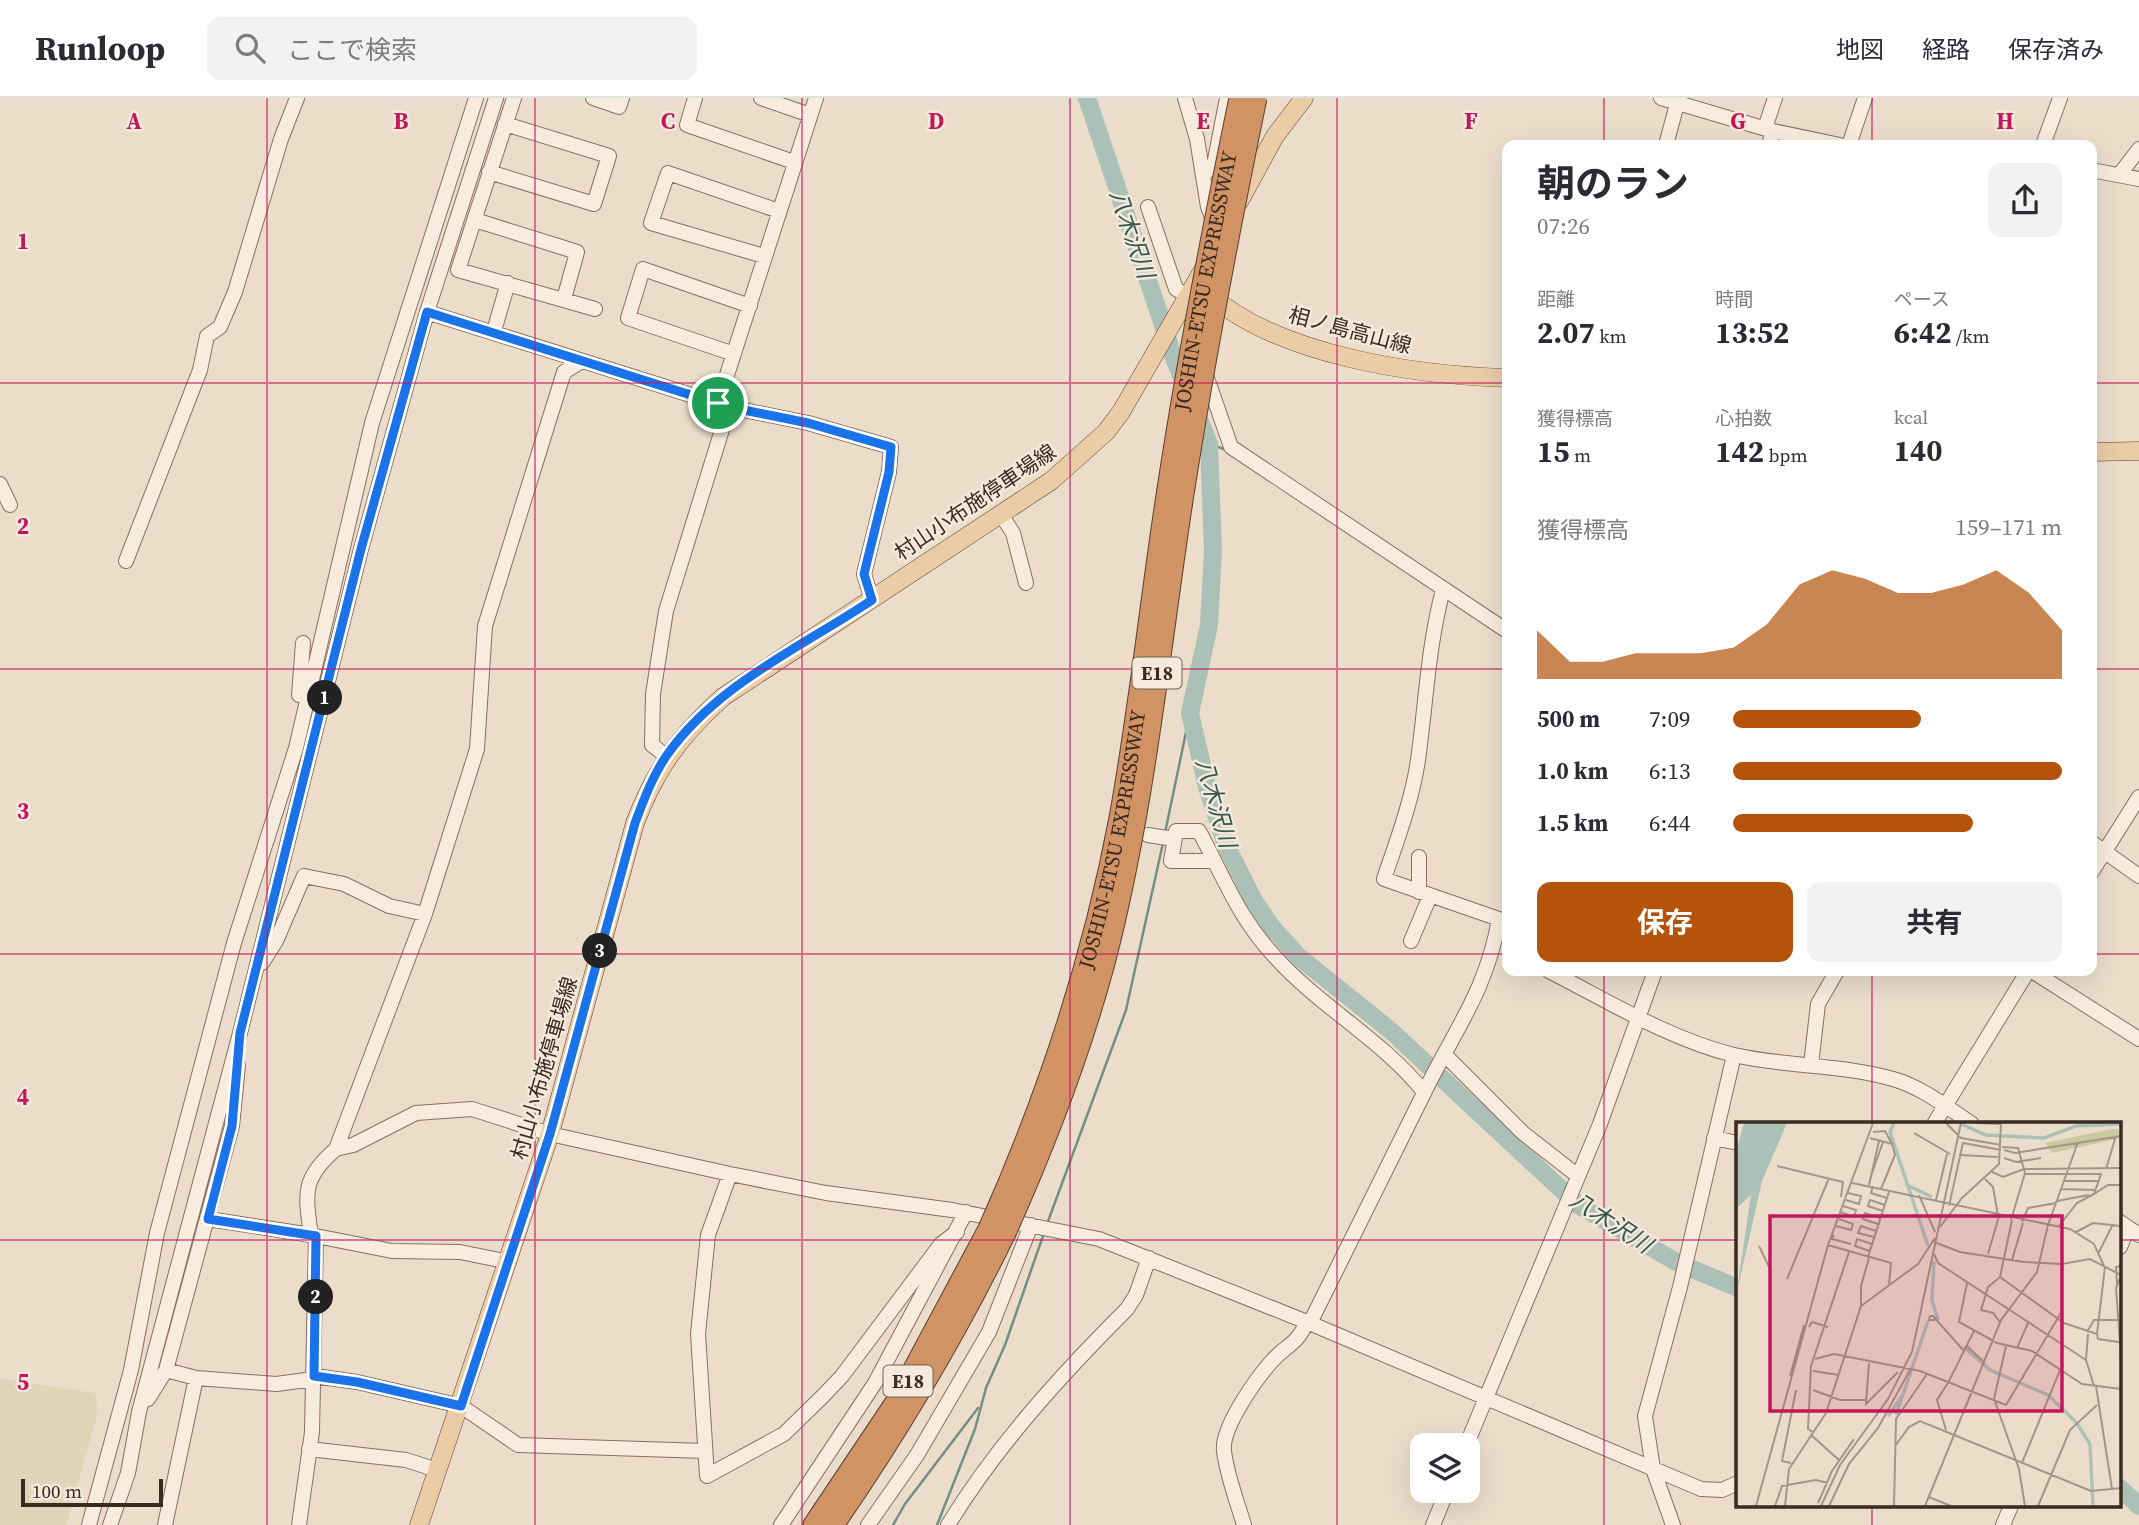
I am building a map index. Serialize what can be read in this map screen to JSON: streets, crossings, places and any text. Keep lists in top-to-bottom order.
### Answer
{
  "streets": {
    "highway": ["JOSHIN-ETSU EXPRESSWAY", "E18"],
    "main road": ["相ノ島高山線", "村山小布施停車場線"]
  },
  "crossings": [
    ["相ノ島高山線", "村山小布施停車場線"]
  ],
  "water": ["八木沢川"],
  "scale_bar": "100 m",
  "page": {
    "header": "Runloop",
    "search": "ここで検索",
    "nav": ["地図", "経路", "保存済み"],
    "heading": ["朝のラン", "07:26"],
    "stats": [
      ["距離", "2.07 km"],
      ["時間", "13:52"],
      ["ペース", "6:42 /km"],
      ["獲得標高", "15 m"],
      ["心拍数", "142 bpm"],
      ["kcal", "140"]
    ],
    "chart": ["獲得標高", "159–171 m"],
    "pins": ["1", "3", "2"],
    "list": [
      {
        "name": "500 m",
        "note": "7:09"
      },
      {
        "name": "1.0 km",
        "note": "6:13"
      },
      {
        "name": "1.5 km",
        "note": "6:44"
      }
    ],
    "buttons": ["保存", "共有"],
    "scale": "100 m"
  },
  "grid": {
    "columns": [
      "A",
      "B",
      "C",
      "D",
      "E",
      "F",
      "G",
      "H"
    ],
    "rows": [
      "1",
      "2",
      "3",
      "4",
      "5"
    ]
  }
}
